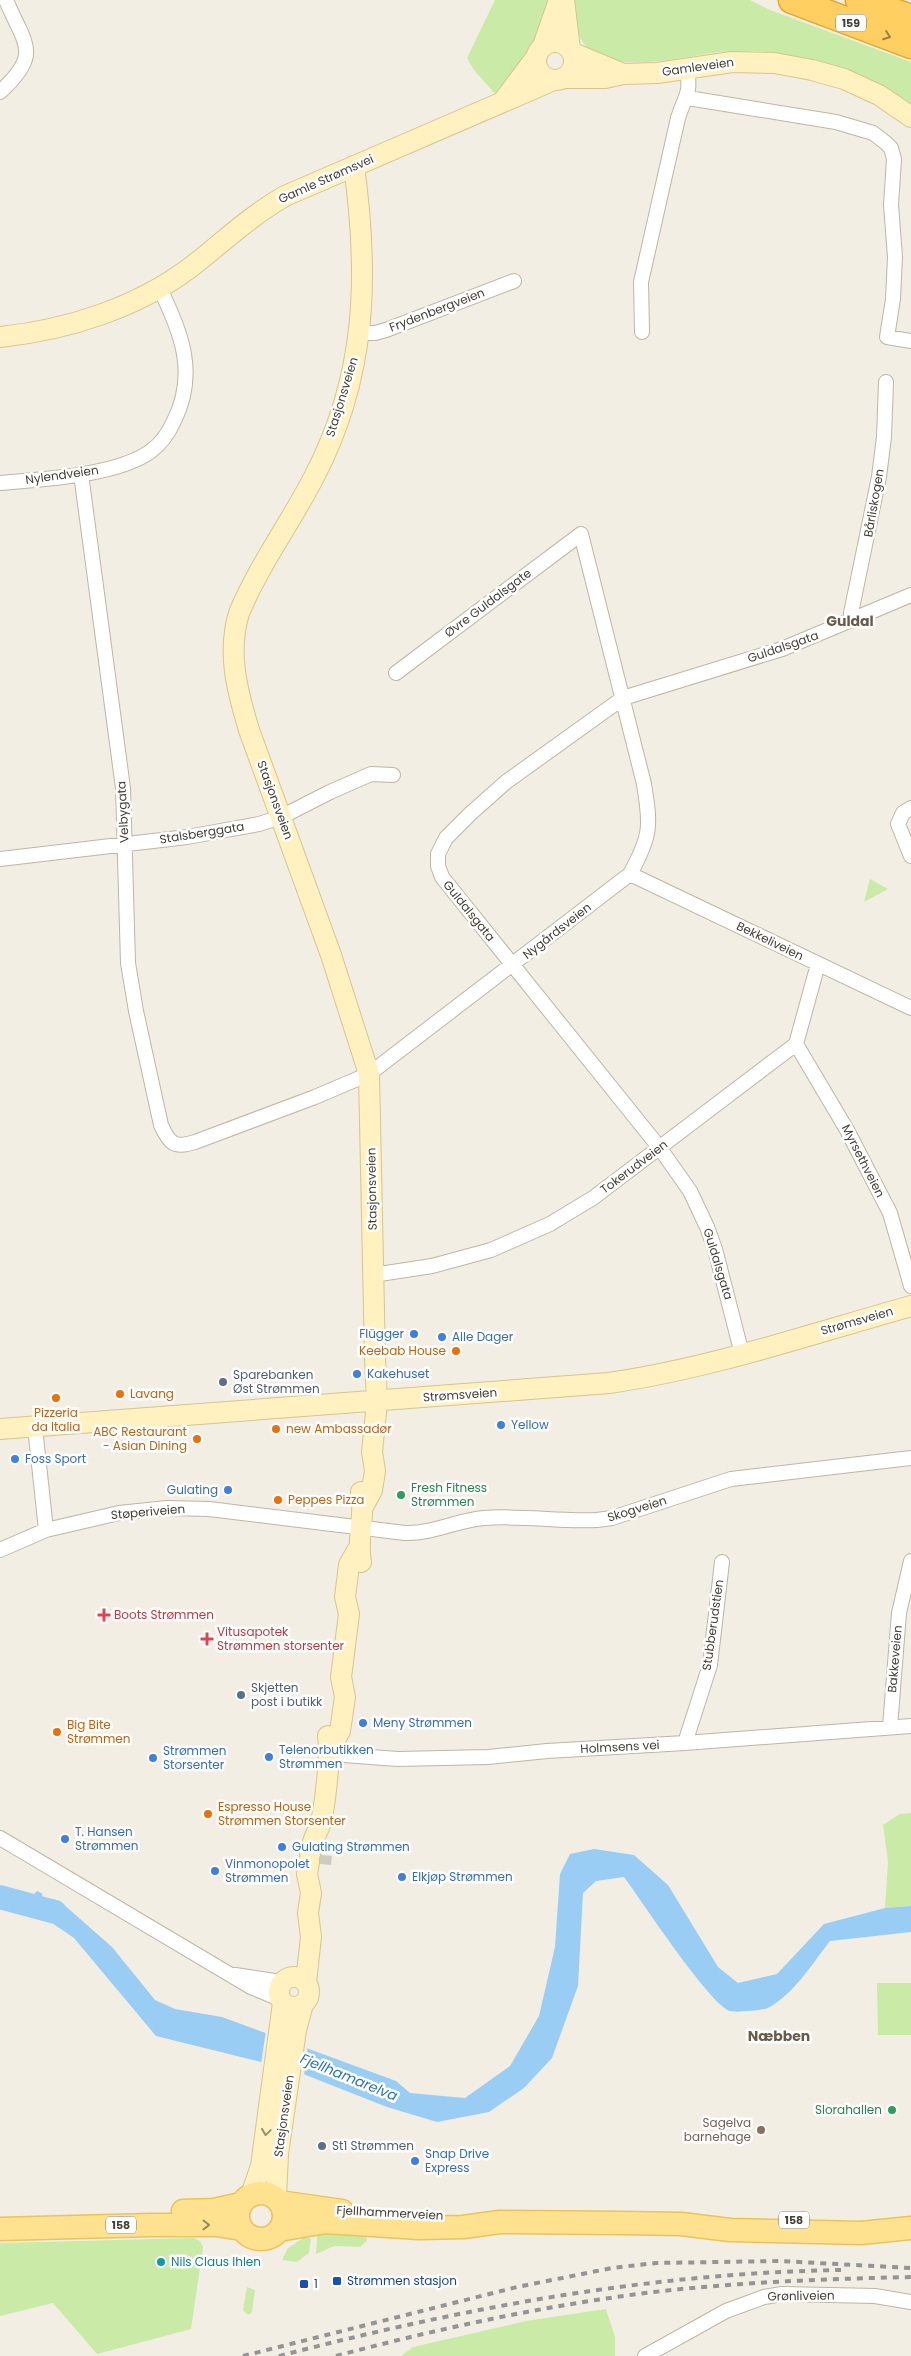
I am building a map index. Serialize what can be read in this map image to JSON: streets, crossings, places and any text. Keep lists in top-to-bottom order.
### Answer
{
  "streets": {
    "highway": ["159"],
    "main road": [
      "Gamleveien",
      "Gamle Strømsvei",
      "Stasjonsveien",
      "Strømsveien",
      "Fjellhammerveien",
      "158"
    ],
    "street": [
      "Frydenbergveien",
      "Nylendveien",
      "Bårliskogen",
      "Øvre Guldalsgate",
      "Guldalsgata",
      "Velbygata",
      "Stalsberggata",
      "Nygårdsveien",
      "Bekkeliveien",
      "Myrsethveien",
      "Tokerudveien",
      "Skogveien",
      "Støperiveien",
      "Stubberudstien",
      "Bakkeveien",
      "Holmsens vei",
      "Grønliveien"
    ]
  },
  "crossings": [
    ["Gamleveien", "Gamle Strømsvei"],
    ["Gamle Strømsvei", "Stasjonsveien"],
    ["Gamle Strømsvei", "Nylendveien"],
    ["Frydenbergveien", "Stasjonsveien"],
    ["Stasjonsveien", "Stalsberggata"],
    ["Stasjonsveien", "Nygårdsveien"],
    ["Stasjonsveien", "Tokerudveien"],
    ["Stasjonsveien", "Strømsveien"],
    ["Stasjonsveien", "Skogveien"],
    ["Stasjonsveien", "Støperiveien"],
    ["Stasjonsveien", "Holmsens vei"],
    ["Stasjonsveien", "Fjellhammerveien"],
    ["Stasjonsveien", "158"],
    ["Nylendveien", "Velbygata"],
    ["Bårliskogen", "Guldalsgata"],
    ["Øvre Guldalsgate", "Nygårdsveien"],
    ["Guldalsgata", "Nygårdsveien"],
    ["Guldalsgata", "Tokerudveien"],
    ["Guldalsgata", "Strømsveien"],
    ["Velbygata", "Stalsberggata"],
    ["Velbygata", "Nygårdsveien"],
    ["Nygårdsveien", "Bekkeliveien"],
    ["Myrsethveien", "Tokerudveien"],
    ["Skogveien", "Støperiveien"],
    ["Stubberudstien", "Holmsens vei"],
    ["Bakkeveien", "Holmsens vei"],
    ["Fjellhammerveien", "158"]
  ],
  "districts": ["Guldal", "Næbben"],
  "water": ["Fjellhamarelva"],
  "places": {
    "other": [
      "Flügger",
      "Alle Dager",
      "Keebab House",
      "Kakehuset",
      "Sparebanken Øst Strømmen",
      "Lavang",
      "Pizzeria da Italia",
      "Yellow",
      "new Ambassadør",
      "ABC Restaurant - Asian Dining",
      "Foss Sport",
      "Gulating",
      "Fresh Fitness Strømmen",
      "Peppes Pizza",
      "Skjetten post i butikk",
      "Meny Strømmen",
      "Big Bite Strømmen",
      "Telenorbutikken Strømmen",
      "Strømmen Storsenter",
      "Espresso House Strømmen Storsenter",
      "T. Hansen Strømmen",
      "Gulating Strømmen",
      "Vinmonopolet Strømmen",
      "Elkjøp Strømmen",
      "Slorahallen",
      "Sagelva barnehage",
      "St1 Strømmen",
      "Snap Drive Express",
      "Nils Claus Ihlen"
    ],
    "health": ["Boots Strømmen", "Vitusapotek Strømmen storsenter"],
    "transit": ["Strømmen stasjon", "1"]
  }
}
